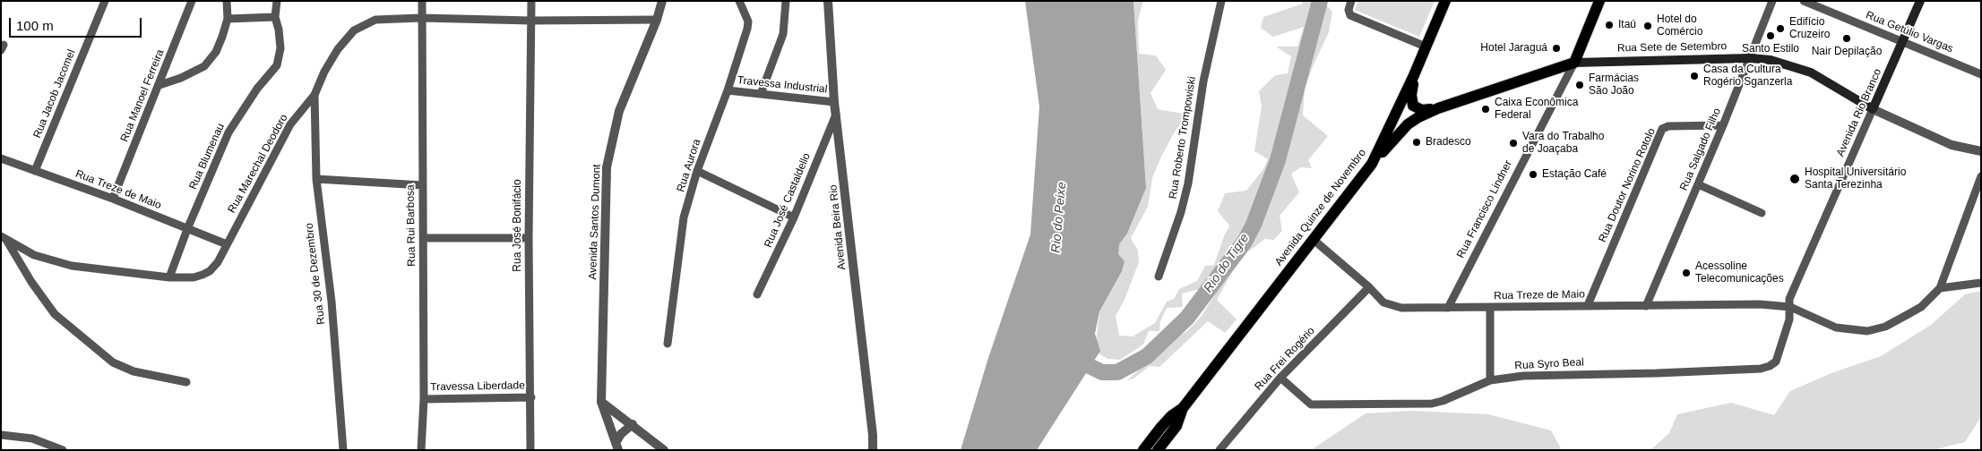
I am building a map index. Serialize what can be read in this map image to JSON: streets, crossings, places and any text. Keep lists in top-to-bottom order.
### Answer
{
  "streets": {
    "main road": [
      "Rua Sete de Setembro",
      "Avenida Rio Branco",
      "Avenida Quinze de Novembro",
      "Rua Francisco Lindner"
    ],
    "street": [
      "Rua Getúlio Vargas",
      "Travessa Industrial",
      "Rua Jacob Jacomel",
      "Rua Manoel Ferreira",
      "Rua Roberto Trompowiski",
      "Rua Salgado Filho",
      "Rua Blumenau",
      "Rua Marechal Deodoro",
      "Rua Aurora",
      "Rua Doutor Norino Rotolo",
      "Rua Treze de Maio",
      "Rua José Castaldello",
      "Avenida Santos Dumont",
      "Rua Rui Barbosa",
      "Rua José Bonifácio",
      "Avenida Beira Rio",
      "Rua 30 de Dezembro",
      "Rua Frei Rogério",
      "Rua Syro Beal",
      "Travessa Liberdade"
    ]
  },
  "crossings": [
    ["Rua Getúlio Vargas", "Avenida Rio Branco"],
    ["Rua Sete de Setembro", "Avenida Rio Branco"],
    ["Rua Sete de Setembro", "Rua Salgado Filho"],
    ["Rua Sete de Setembro", "Avenida Quinze de Novembro"],
    ["Rua Sete de Setembro", "Rua Francisco Lindner"],
    ["Travessa Industrial", "Rua Aurora"],
    ["Travessa Industrial", "Avenida Beira Rio"],
    ["Rua Jacob Jacomel", "Rua Treze de Maio"],
    ["Rua Manoel Ferreira", "Rua Treze de Maio"],
    ["Avenida Rio Branco", "Rua Treze de Maio"],
    ["Avenida Rio Branco", "Rua Syro Beal"],
    ["Rua Salgado Filho", "Rua Doutor Norino Rotolo"],
    ["Rua Salgado Filho", "Rua Treze de Maio"],
    ["Rua Blumenau", "Rua Marechal Deodoro"],
    ["Rua Blumenau", "Rua Treze de Maio"],
    ["Rua Marechal Deodoro", "Rua Treze de Maio"],
    ["Rua Marechal Deodoro", "Avenida Santos Dumont"],
    ["Rua Marechal Deodoro", "Rua Rui Barbosa"],
    ["Rua Marechal Deodoro", "Rua José Bonifácio"],
    ["Rua Marechal Deodoro", "Rua 30 de Dezembro"],
    ["Rua Doutor Norino Rotolo", "Rua Treze de Maio"],
    ["Rua Treze de Maio", "Avenida Quinze de Novembro"],
    ["Rua Treze de Maio", "Rua Francisco Lindner"],
    ["Rua Treze de Maio", "Rua Frei Rogério"],
    ["Rua Treze de Maio", "Rua Syro Beal"],
    ["Rua José Castaldello", "Avenida Beira Rio"],
    ["Rua Rui Barbosa", "Travessa Liberdade"],
    ["Rua José Bonifácio", "Travessa Liberdade"],
    ["Rua Frei Rogério", "Rua Syro Beal"]
  ],
  "water": ["Rio do Peixe", "Rio do Tigre"],
  "places": [
    "Itaú",
    "Hotel do Comércio",
    "Edifício Cruzeiro",
    "Santo Estilo",
    "Nair Depilação",
    "Hotel Jaraguá",
    "Casa da Cultura Rogério Sganzerla",
    "Farmácias São João",
    "Caixa Econômica Federal",
    "Bradesco",
    "Vara do Trabalho de Joaçaba",
    "Estação Café",
    "Hospital Universitário Santa Terezinha",
    "Acessoline Telecomunicações"
  ],
  "scale_bar": "100 m"
}
